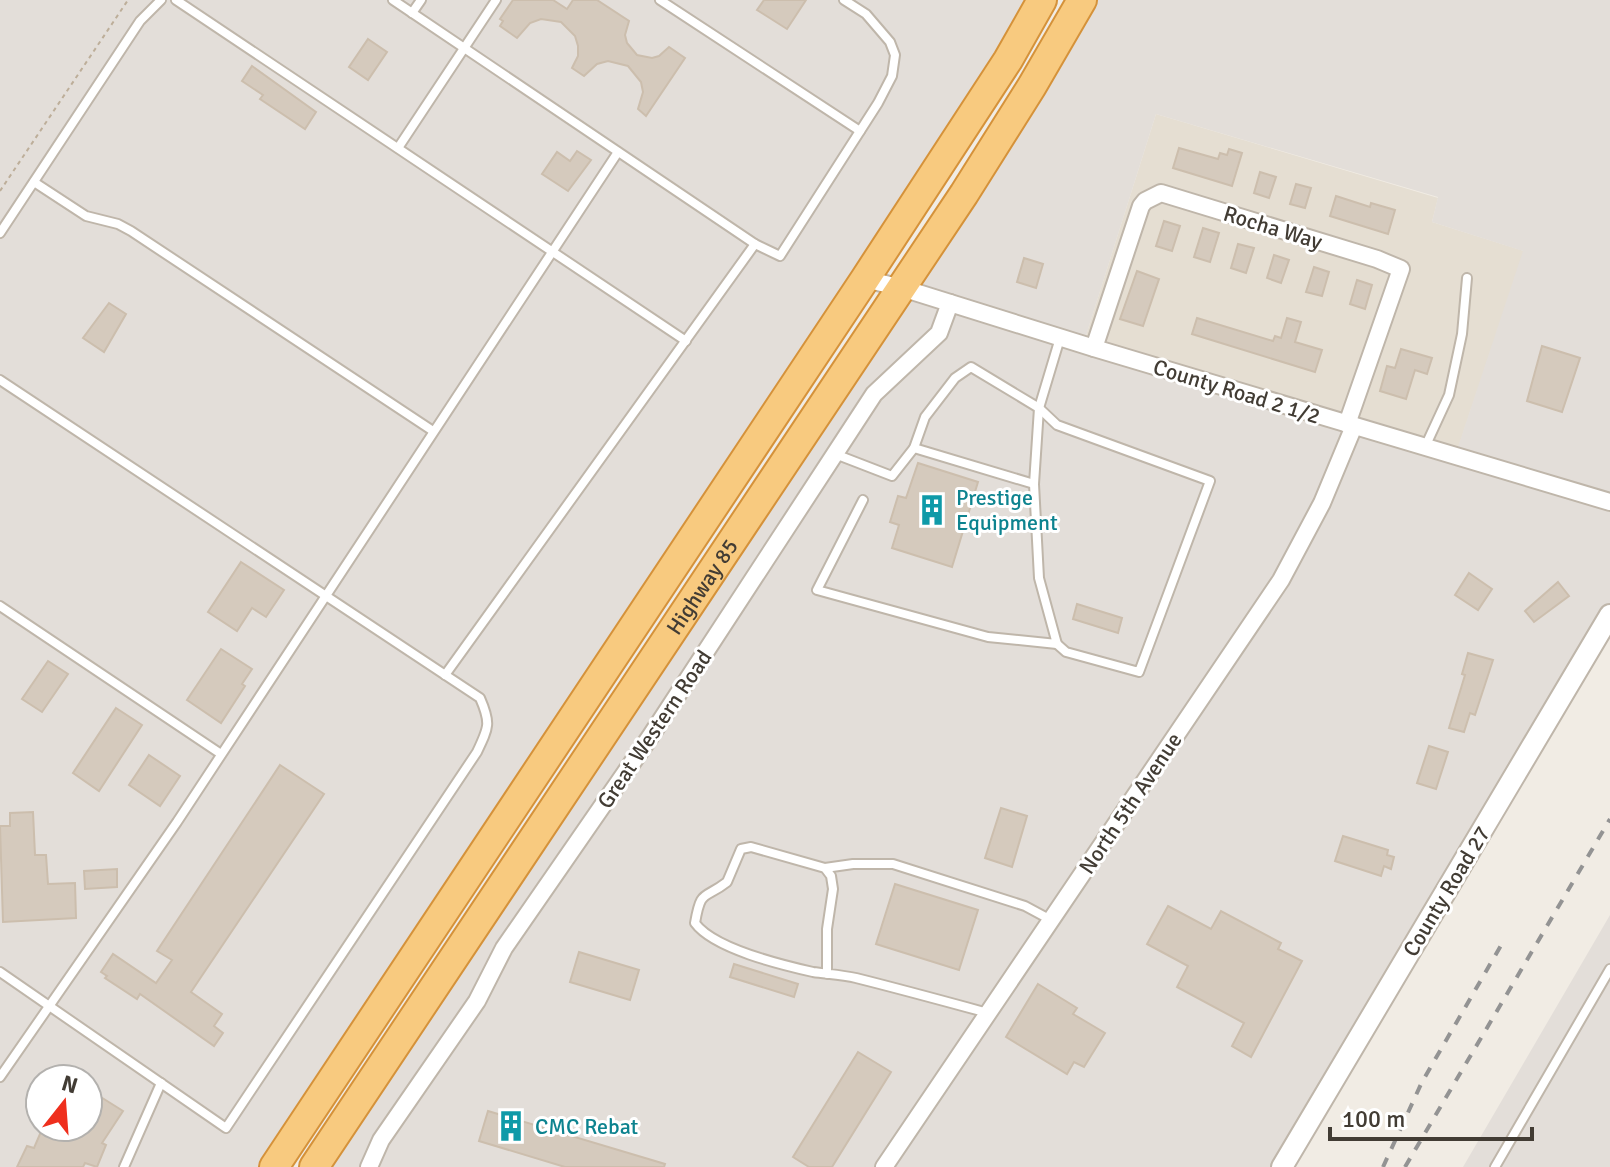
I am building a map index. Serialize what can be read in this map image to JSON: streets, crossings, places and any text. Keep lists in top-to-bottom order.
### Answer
{
  "streets": {
    "highway": ["Highway 85"],
    "street": [
      "Rocha Way",
      "County Road 2 1/2",
      "Great Western Road",
      "North 5th Avenue",
      "County Road 27"
    ]
  },
  "crossings": [
    ["Rocha Way", "County Road 2 1/2"],
    ["Rocha Way", "North 5th Avenue"],
    ["County Road 2 1/2", "Highway 85"],
    ["County Road 2 1/2", "Great Western Road"],
    ["County Road 2 1/2", "North 5th Avenue"]
  ],
  "places": {
    "building": ["Prestige Equipment", "CMC Rebat"]
  },
  "scale_bar": "100 m",
  "north": "top"
}
